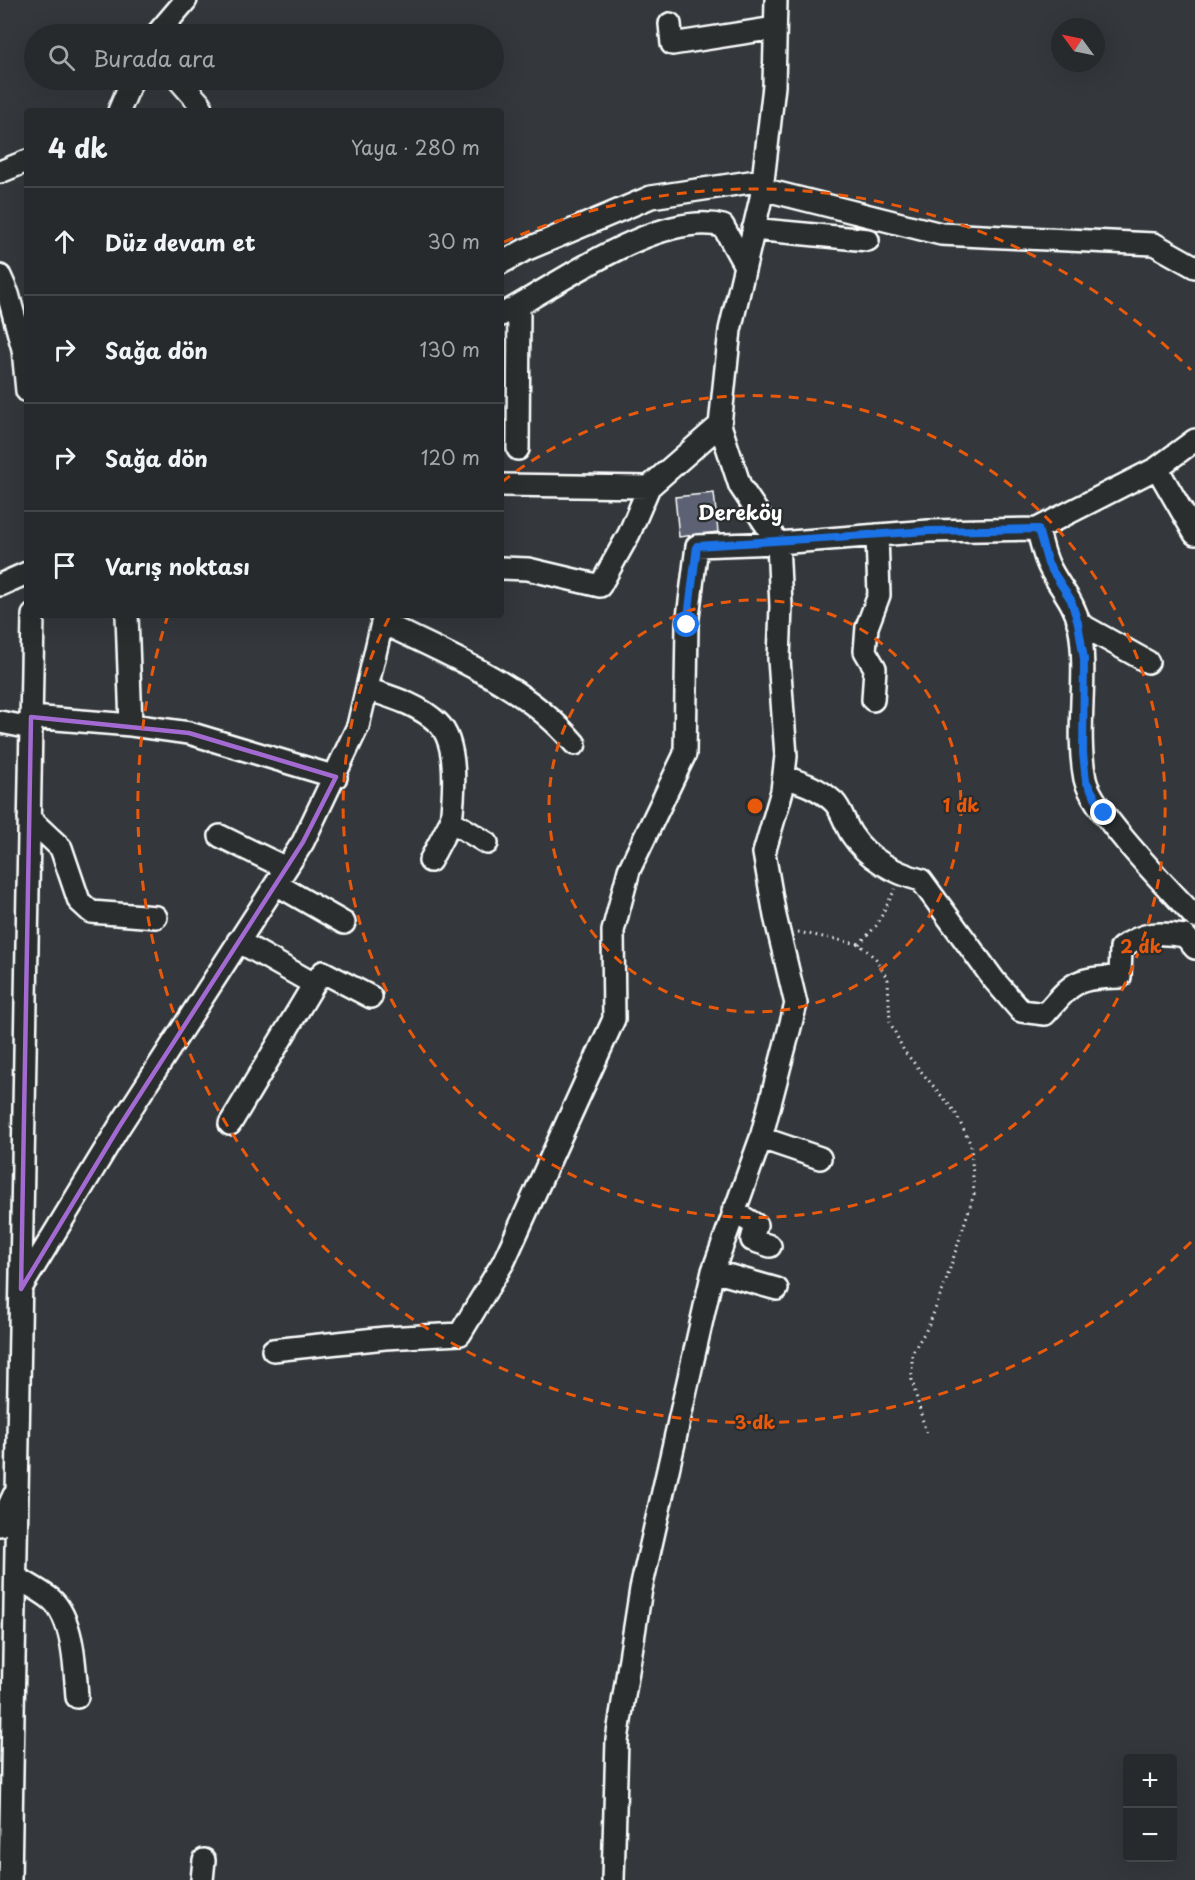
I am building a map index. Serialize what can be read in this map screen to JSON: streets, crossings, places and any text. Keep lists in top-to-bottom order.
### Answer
{
  "districts": ["Dereköy"],
  "north": "top left",
  "page": {
    "search": "Burada ara",
    "heading": ["4 dk", "Yaya · 280 m"],
    "list": [
      ["Düz devam et", "30 m"],
      ["Sağa dön", "130 m"],
      ["Sağa dön", "120 m"],
      "Varış noktası"
    ],
    "map_buttons": ["+", "−"]
  },
  "rings": ["1 dk", "2 dk", "3 dk"]
}
